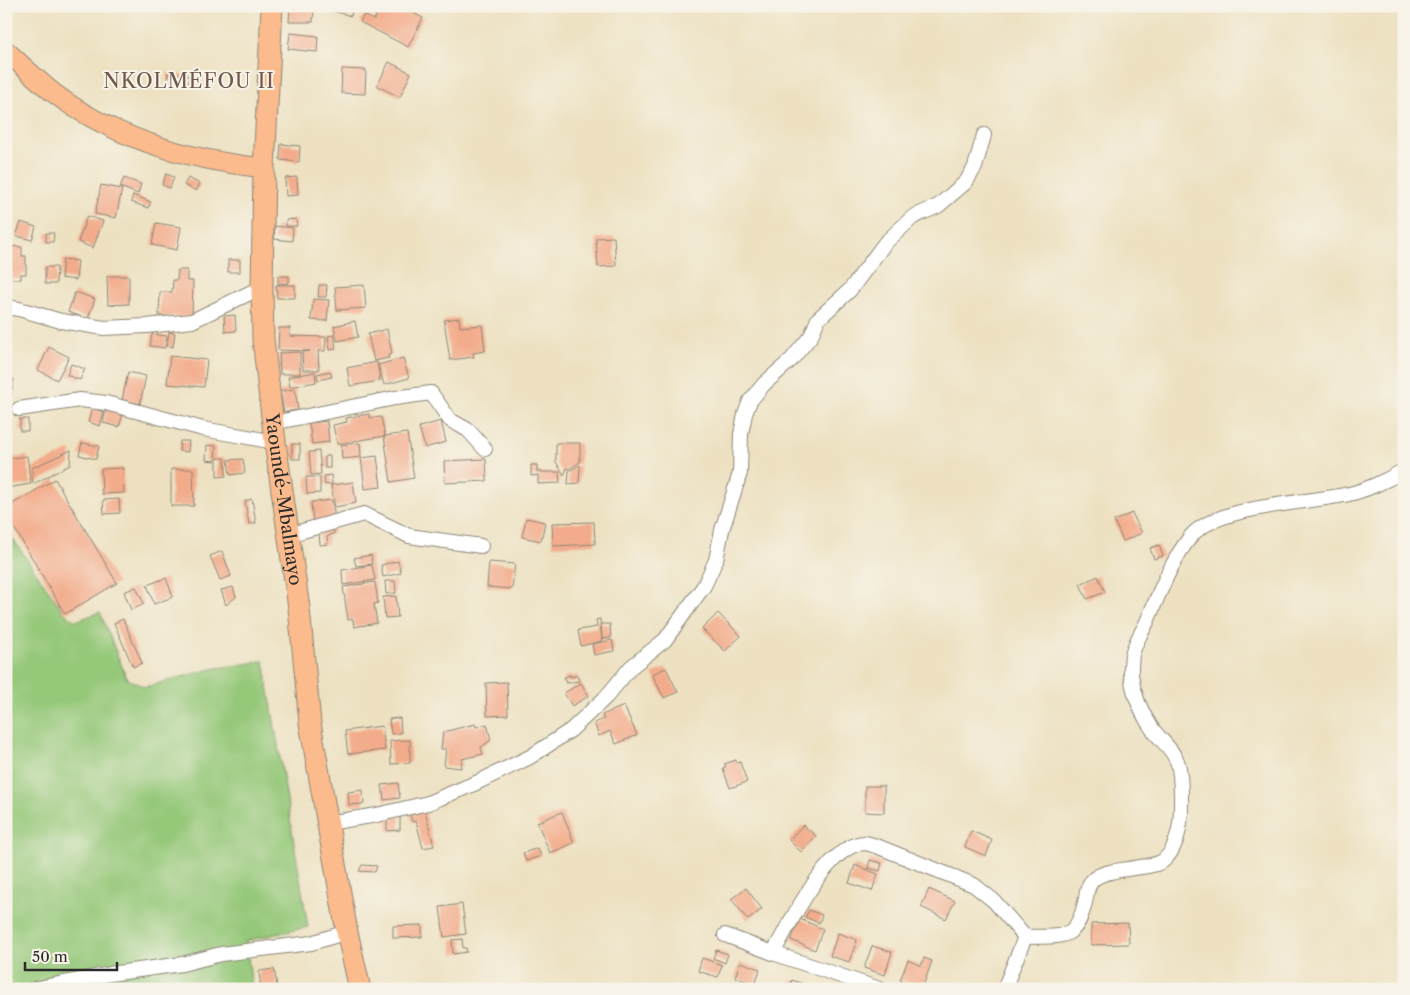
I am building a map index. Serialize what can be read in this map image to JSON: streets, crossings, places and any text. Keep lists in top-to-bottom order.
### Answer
{
  "streets": {
    "highway": ["Yaoundé-Mbalmayo"]
  },
  "districts": ["NKOLMÉFOU II"],
  "scale_bar": "50 m"
}
